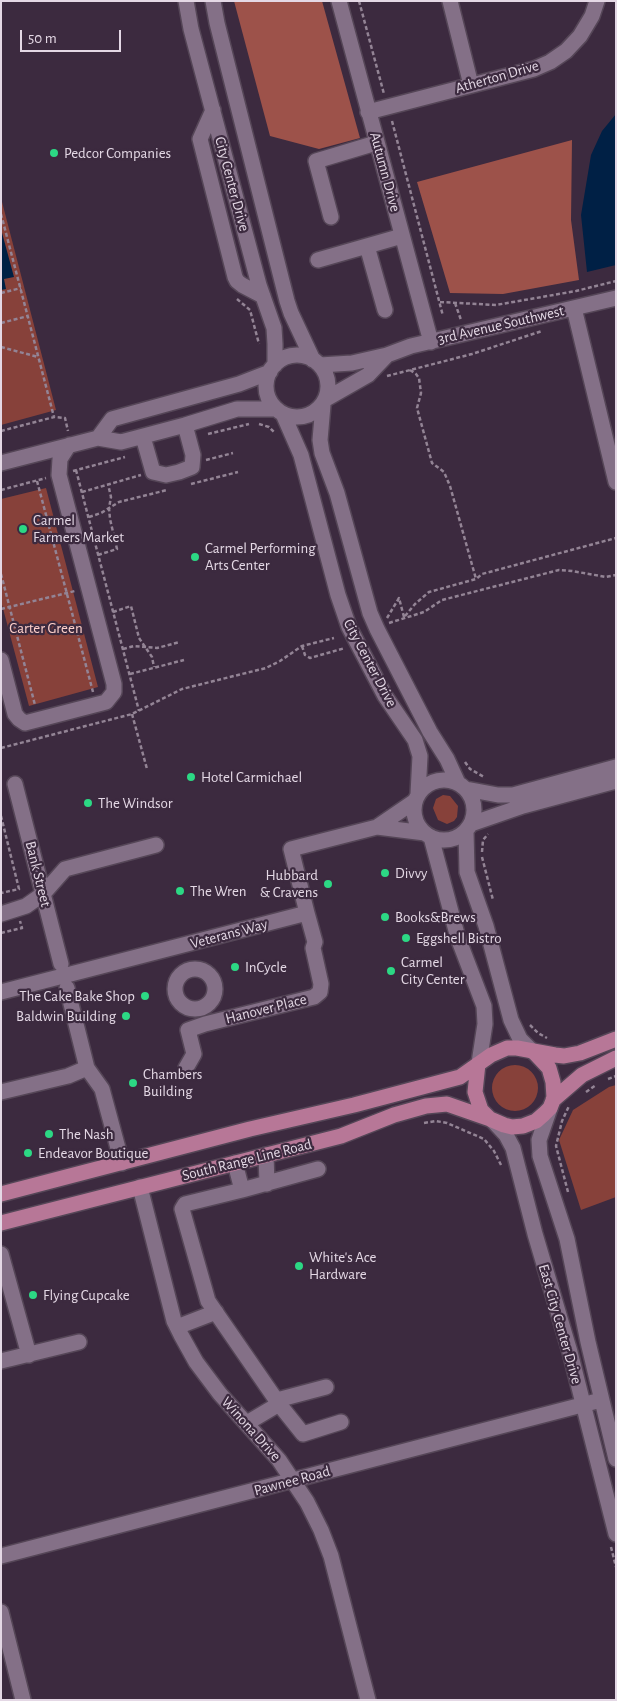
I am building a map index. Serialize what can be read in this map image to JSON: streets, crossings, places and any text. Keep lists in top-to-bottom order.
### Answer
{
  "streets": {
    "main road": ["South Range Line Road"],
    "street": [
      "Atherton Drive",
      "Autumn Drive",
      "City Center Drive",
      "3rd Avenue Southwest",
      "Bank Street",
      "Veterans Way",
      "Hanover Place",
      "East City Center Drive",
      "Winona Drive",
      "Pawnee Road"
    ]
  },
  "crossings": [
    ["Atherton Drive", "Autumn Drive"],
    ["Autumn Drive", "3rd Avenue Southwest"],
    ["City Center Drive", "3rd Avenue Southwest"],
    ["Veterans Way", "Hanover Place"],
    ["South Range Line Road", "East City Center Drive"],
    ["South Range Line Road", "Winona Drive"],
    ["East City Center Drive", "Pawnee Road"],
    ["Winona Drive", "Pawnee Road"]
  ],
  "parks": ["Carter Green"],
  "places": [
    "Pedcor Companies",
    "Carmel Farmers Market",
    "Carmel Performing Arts Center",
    "Hotel Carmichael",
    "The Windsor",
    "Divvy",
    "Hubbard & Cravens",
    "The Wren",
    "Books&Brews",
    "Eggshell Bistro",
    "InCycle",
    "Carmel City Center",
    "The Cake Bake Shop",
    "Baldwin Building",
    "Chambers Building",
    "The Nash",
    "Endeavor Boutique",
    "White's Ace Hardware",
    "Flying Cupcake"
  ],
  "scale_bar": "50 m"
}
